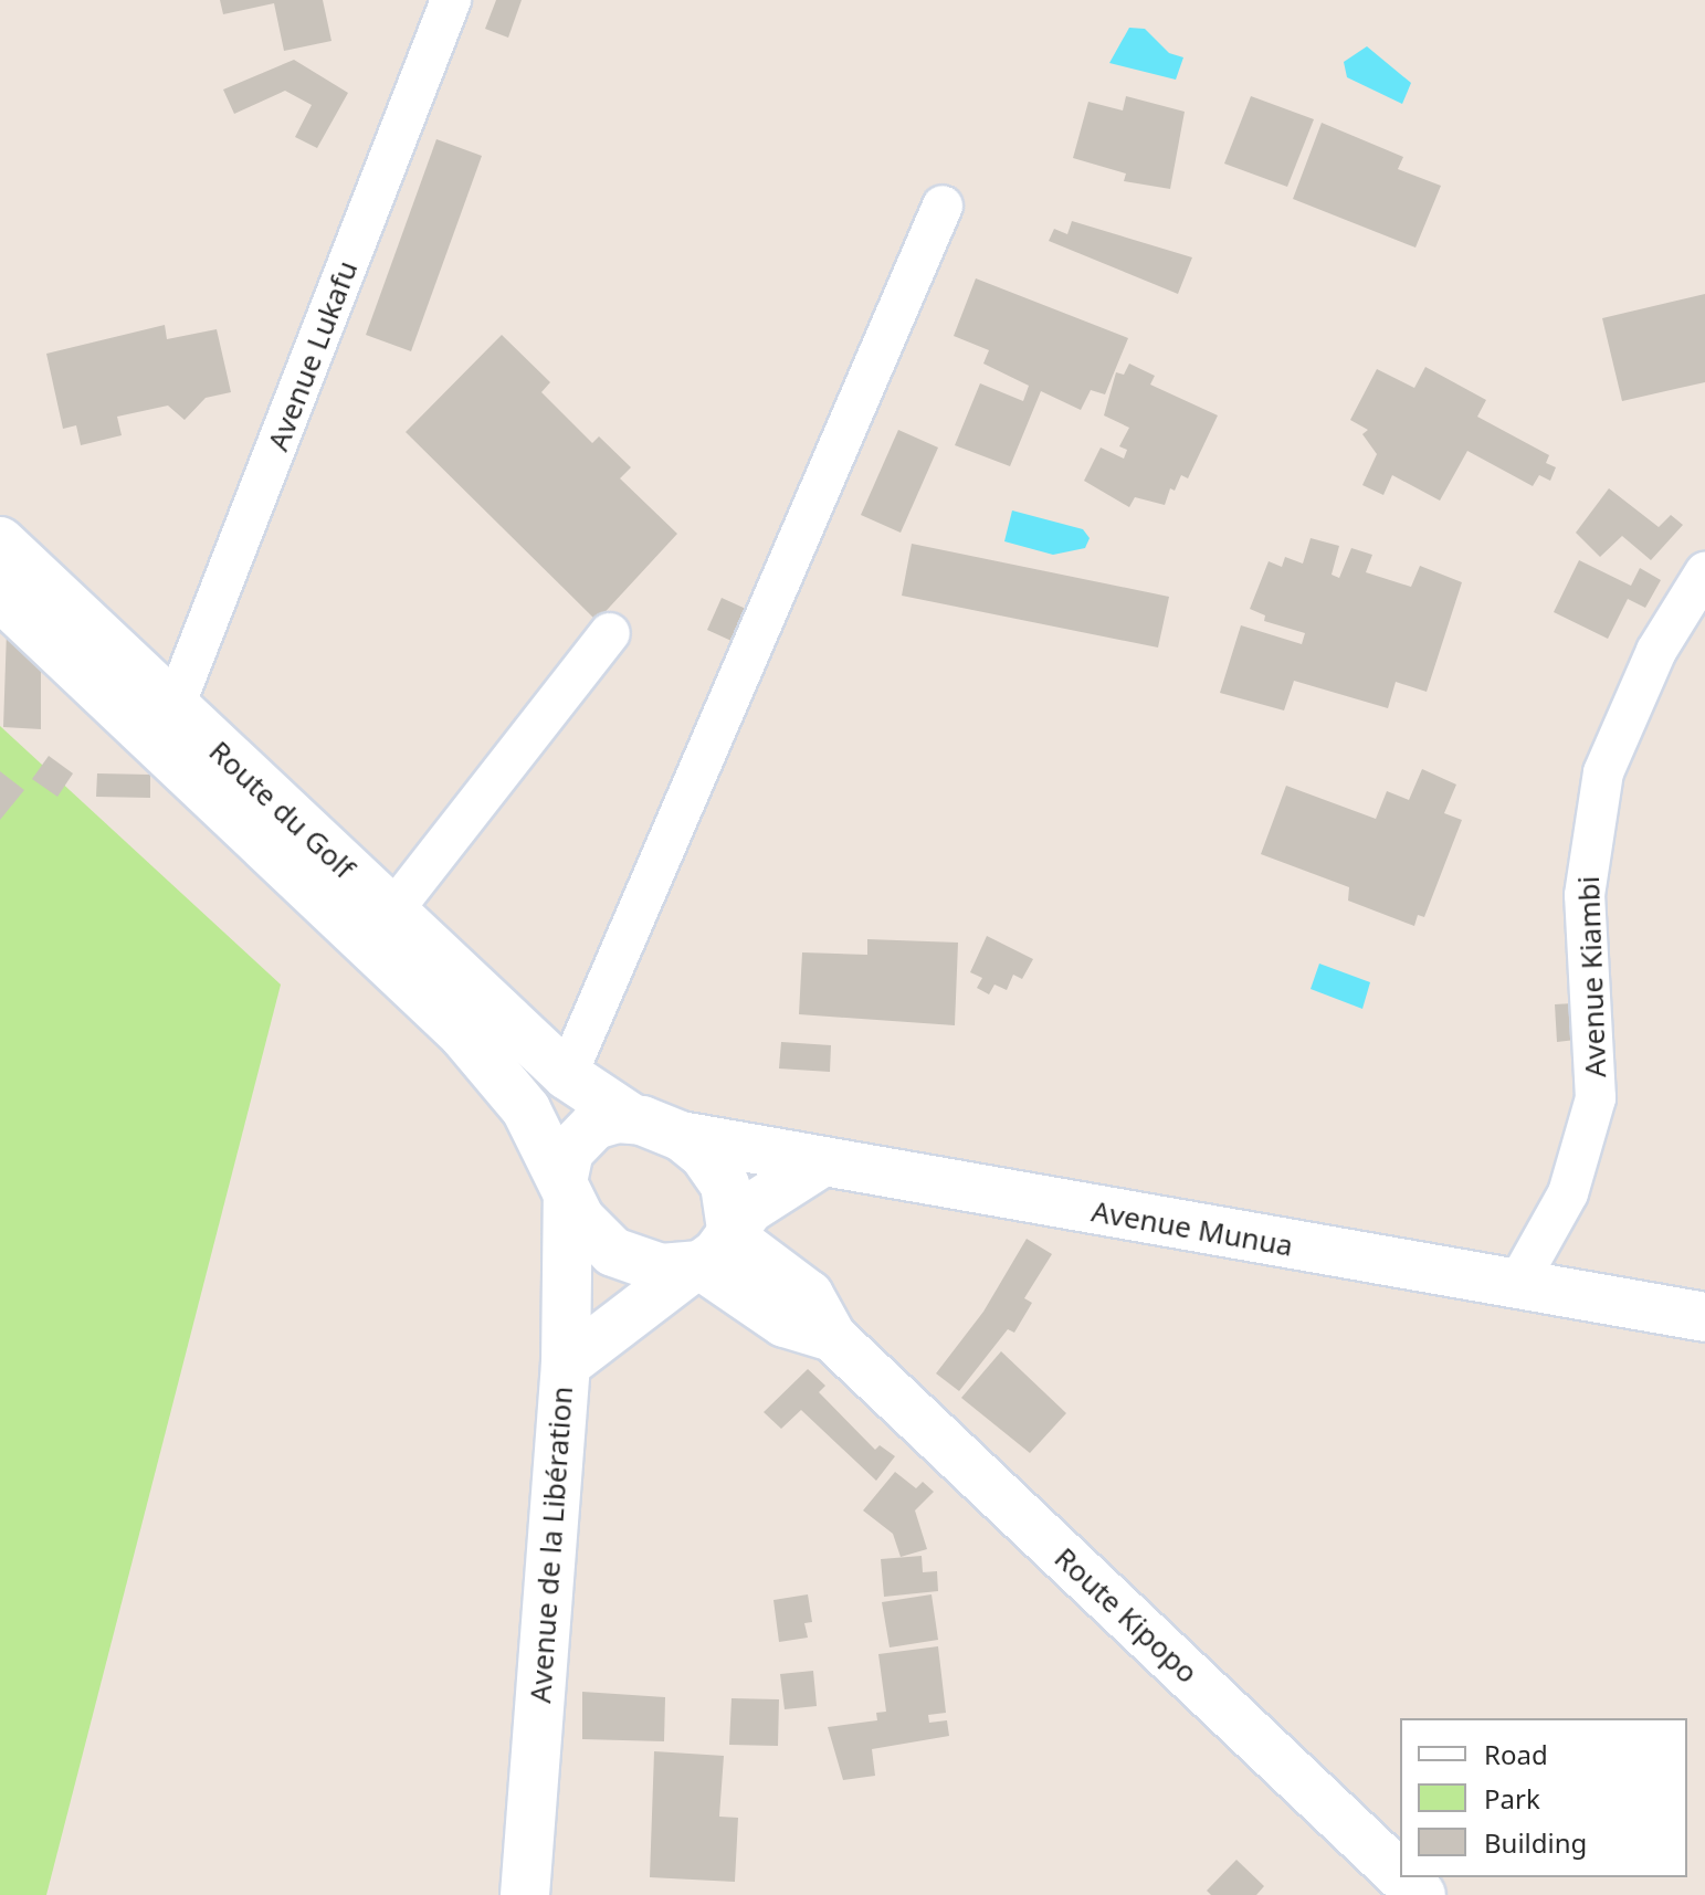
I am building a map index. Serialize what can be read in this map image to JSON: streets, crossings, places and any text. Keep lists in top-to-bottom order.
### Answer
{
  "streets": {
    "main road": [
      "Route du Golf",
      "Avenue Munua",
      "Avenue de la Libération",
      "Route Kipopo"
    ],
    "street": ["Avenue Lukafu", "Avenue Kiambi"]
  },
  "crossings": [
    ["Avenue Lukafu", "Route du Golf"],
    ["Avenue Kiambi", "Avenue Munua"],
    ["Avenue Munua", "Avenue de la Libération"],
    ["Avenue Munua", "Route Kipopo"],
    ["Avenue de la Libération", "Route Kipopo"]
  ],
  "legend": ["Road", "Park", "Building"]
}
